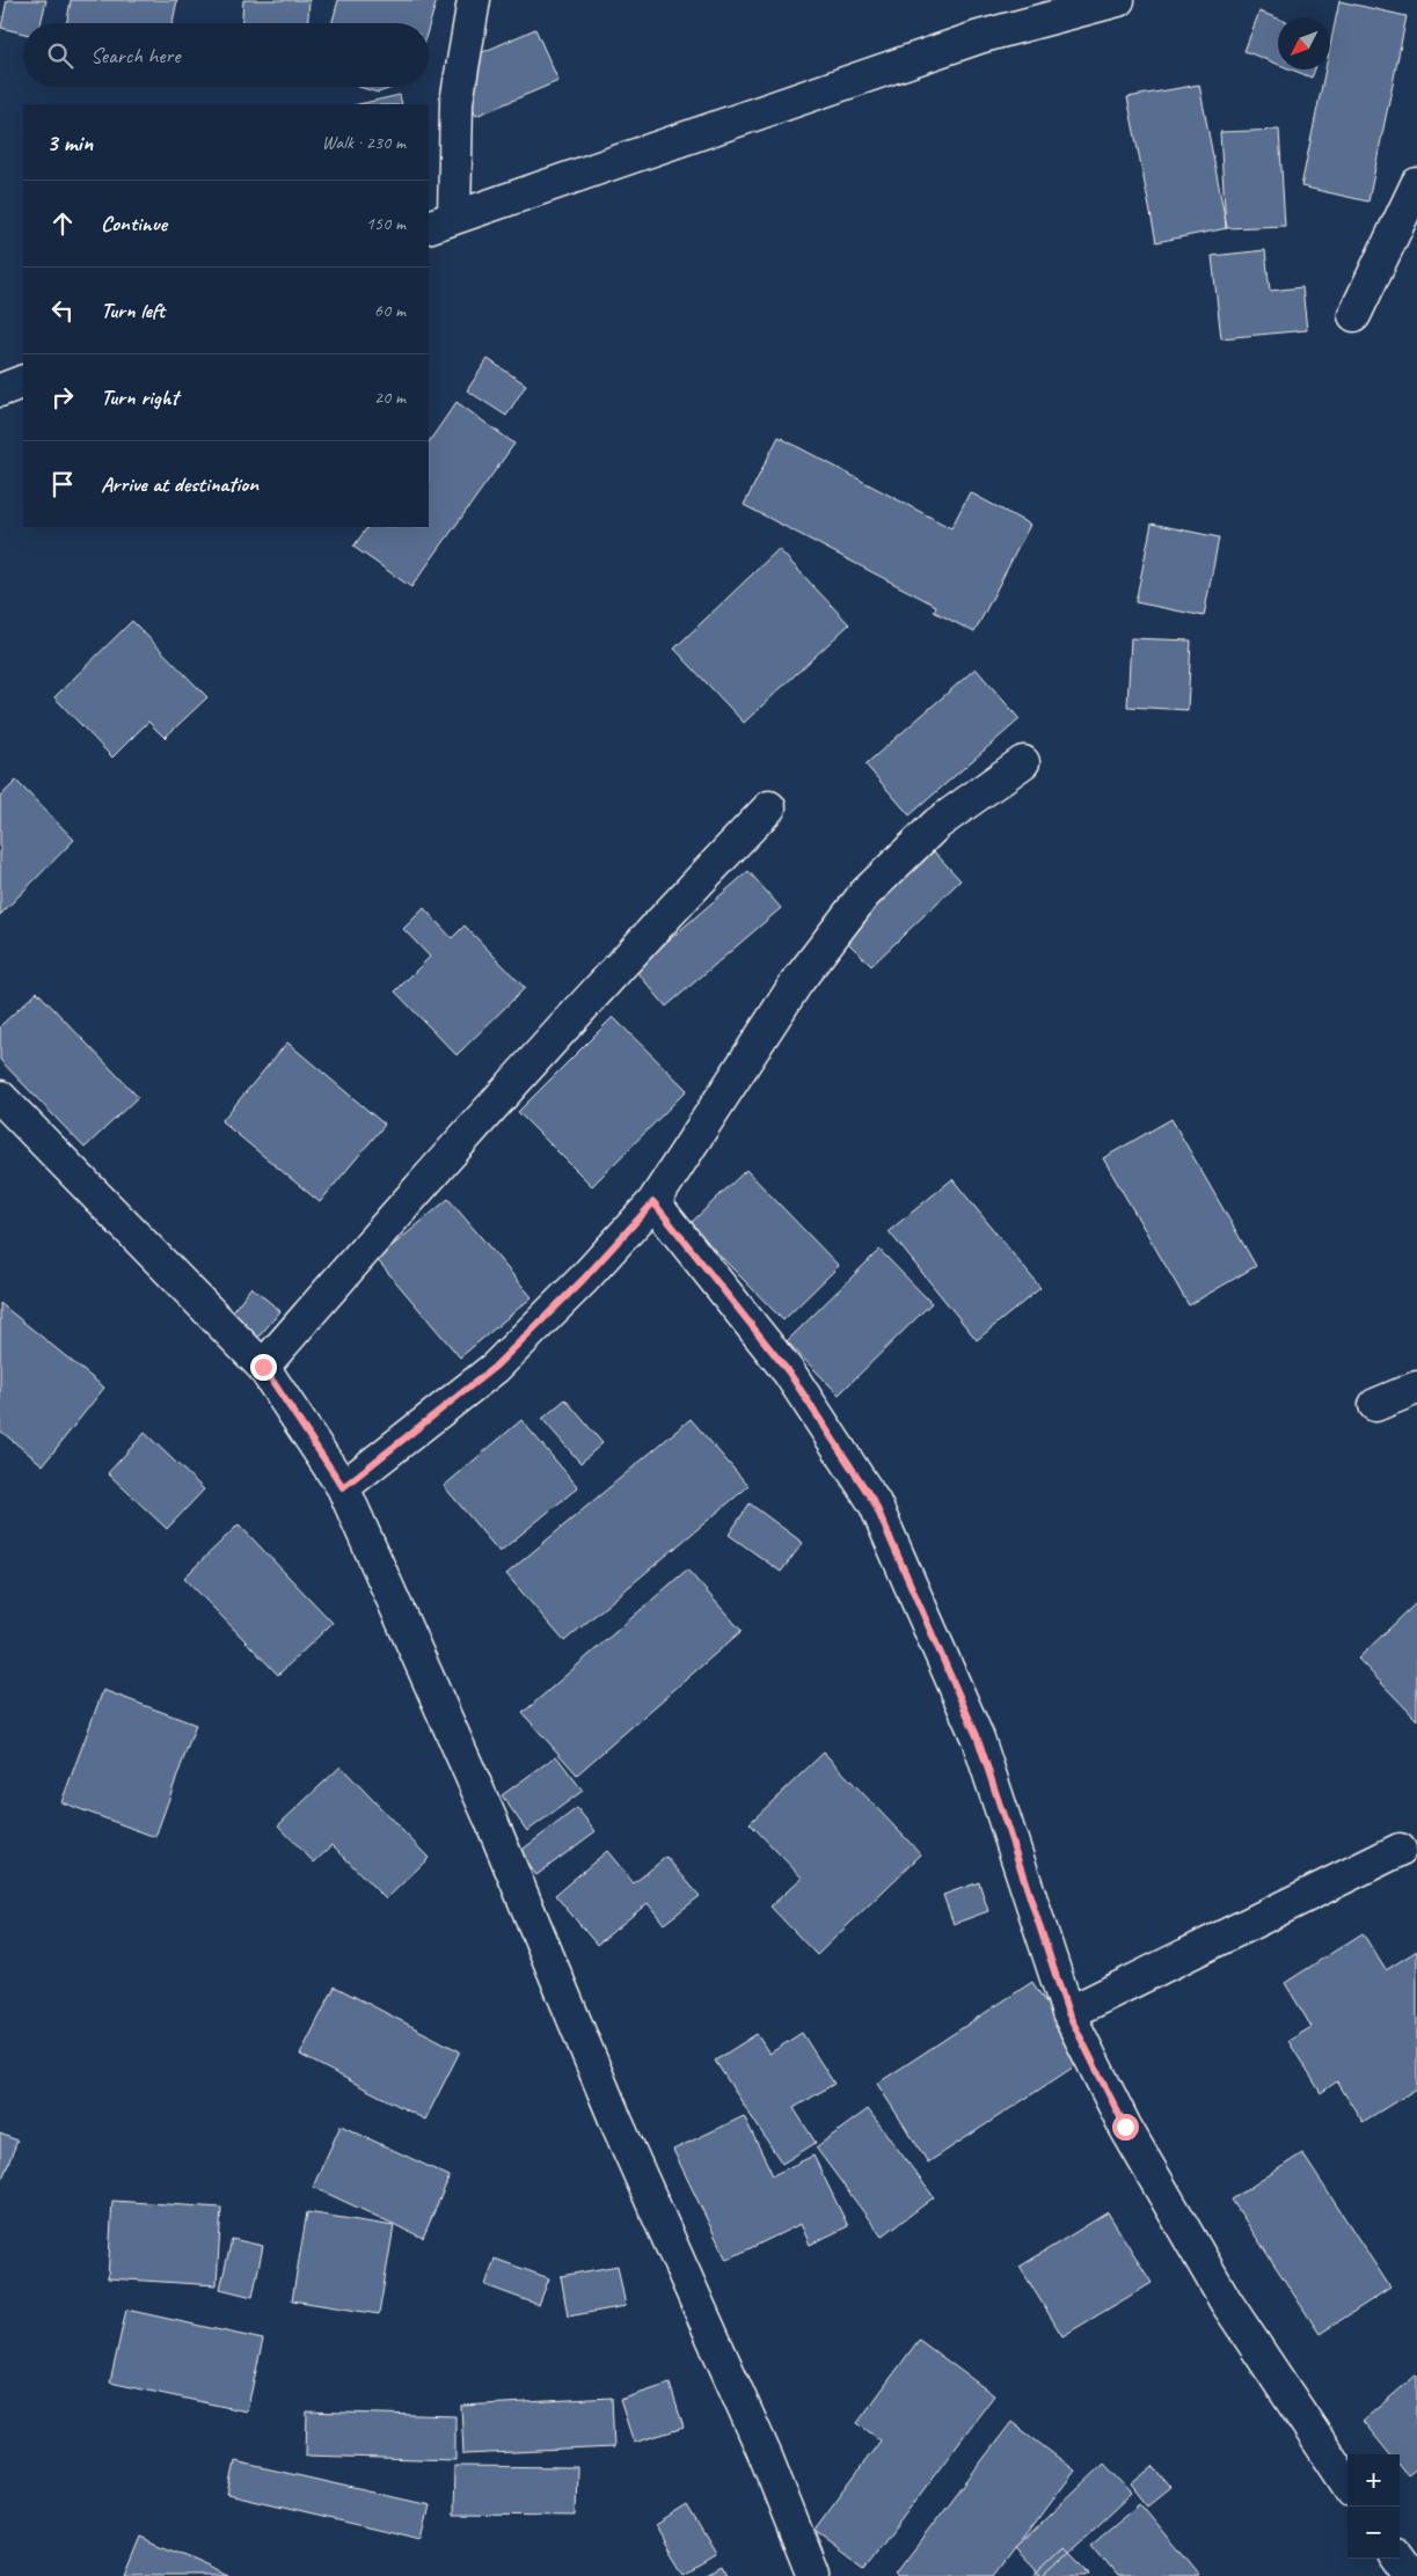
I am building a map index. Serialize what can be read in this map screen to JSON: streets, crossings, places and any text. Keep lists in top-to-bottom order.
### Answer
{
  "north": "bottom left",
  "page": {
    "search": "Search here",
    "heading": ["3 min", "Walk · 230 m"],
    "list": [
      ["Continue", "150 m"],
      ["Turn left", "60 m"],
      ["Turn right", "20 m"],
      "Arrive at destination"
    ],
    "map_buttons": ["+", "−"]
  }
}
